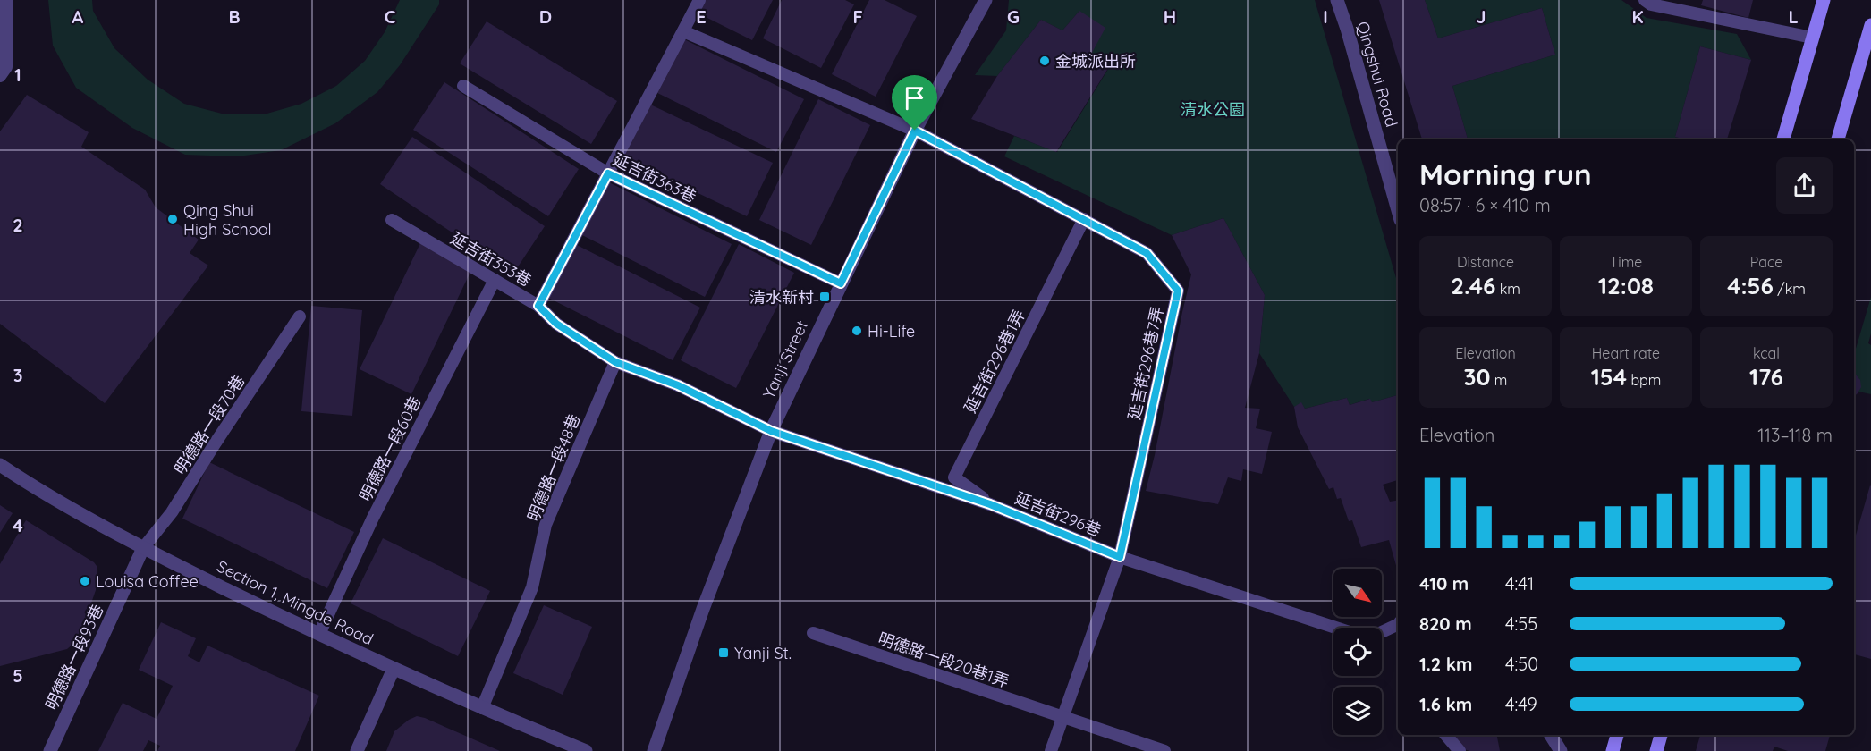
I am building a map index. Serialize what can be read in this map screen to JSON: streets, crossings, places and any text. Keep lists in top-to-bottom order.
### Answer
{
  "streets": {
    "street": [
      "Qingshui Road",
      "Yanji Street",
      "Section 1, Mingde Road",
      "明德路一段93巷"
    ],
    "lane": [
      "延吉街363巷",
      "延吉街353巷",
      "延吉街296巷1弄",
      "延吉街296巷7弄",
      "明德路一段70巷",
      "明德路一段60巷",
      "明德路一段48巷",
      "延吉街296巷",
      "明德路一段20巷1弄"
    ]
  },
  "crossings": [
    ["延吉街363巷", "Yanji Street"],
    ["延吉街353巷", "Yanji Street"],
    ["延吉街353巷", "明德路一段60巷"],
    ["延吉街353巷", "明德路一段48巷"],
    ["延吉街353巷", "延吉街296巷"],
    ["Yanji Street", "延吉街296巷7弄"],
    ["Yanji Street", "延吉街296巷"],
    ["延吉街296巷1弄", "延吉街296巷7弄"],
    ["延吉街296巷1弄", "延吉街296巷"],
    ["延吉街296巷7弄", "延吉街296巷"],
    ["明德路一段70巷", "Section 1, Mingde Road"],
    ["明德路一段70巷", "明德路一段93巷"],
    ["明德路一段60巷", "Section 1, Mingde Road"],
    ["明德路一段48巷", "Section 1, Mingde Road"],
    ["Section 1, Mingde Road", "明德路一段93巷"]
  ],
  "parks": ["清水公園"],
  "places": {
    "other": [
      "金城派出所",
      "Qing Shui High School",
      "Hi-Life",
      "Louisa Coffee"
    ],
    "transit": ["清水新村", "Yanji St."]
  },
  "north": "bottom right",
  "page": {
    "heading": ["Morning run", "08:57 · 6 × 410 m"],
    "stats": [
      ["Distance", "2.46 km"],
      ["Time", "12:08"],
      ["Pace", "4:56 /km"],
      ["Elevation", "30 m"],
      ["Heart rate", "154 bpm"],
      ["kcal", "176"]
    ],
    "chart": ["Elevation", "113–118 m"],
    "list": [
      {
        "name": "410 m",
        "note": "4:41"
      },
      {
        "name": "820 m",
        "note": "4:55"
      },
      {
        "name": "1.2 km",
        "note": "4:50"
      },
      {
        "name": "1.6 km",
        "note": "4:49"
      }
    ]
  },
  "grid": {
    "columns": [
      "A",
      "B",
      "C",
      "D",
      "E",
      "F",
      "G",
      "H",
      "I",
      "J",
      "K",
      "L"
    ],
    "rows": [
      "1",
      "2",
      "3",
      "4",
      "5"
    ]
  }
}
